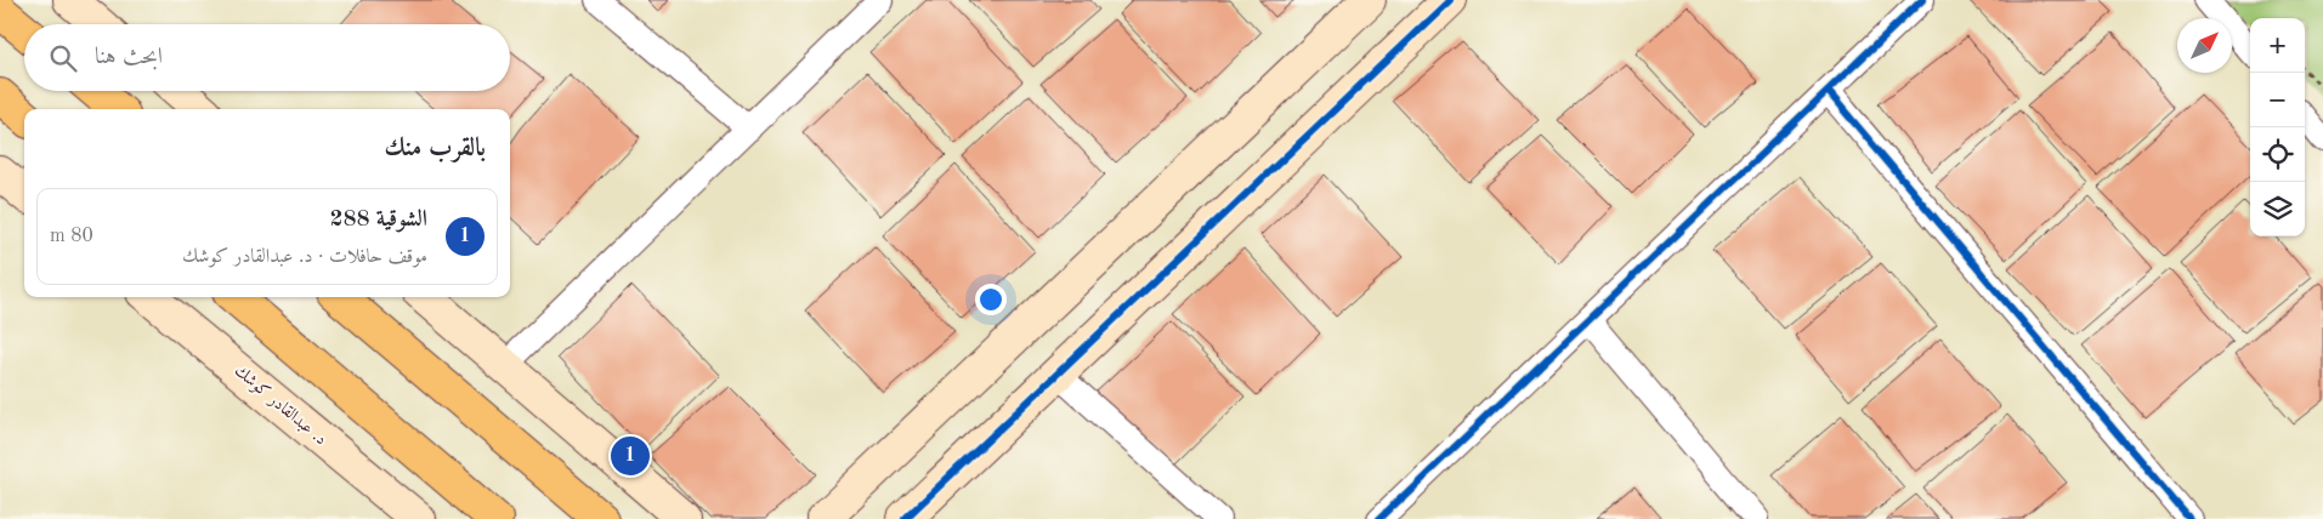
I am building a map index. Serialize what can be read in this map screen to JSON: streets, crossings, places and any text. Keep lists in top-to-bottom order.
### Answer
{
  "streets": {
    "street": ["د. عبدالقادر كوشك"]
  },
  "north": "top right",
  "page": {
    "map_buttons": ["+", "−"],
    "search": "ابحث هنا",
    "heading": "بالقرب منك",
    "list": [
      {
        "mark": "1",
        "name": "الشوقية 288",
        "note": "موقف حافلات · د. عبدالقادر كوشك",
        "value": "80 m"
      }
    ],
    "pins": "1"
  }
}
